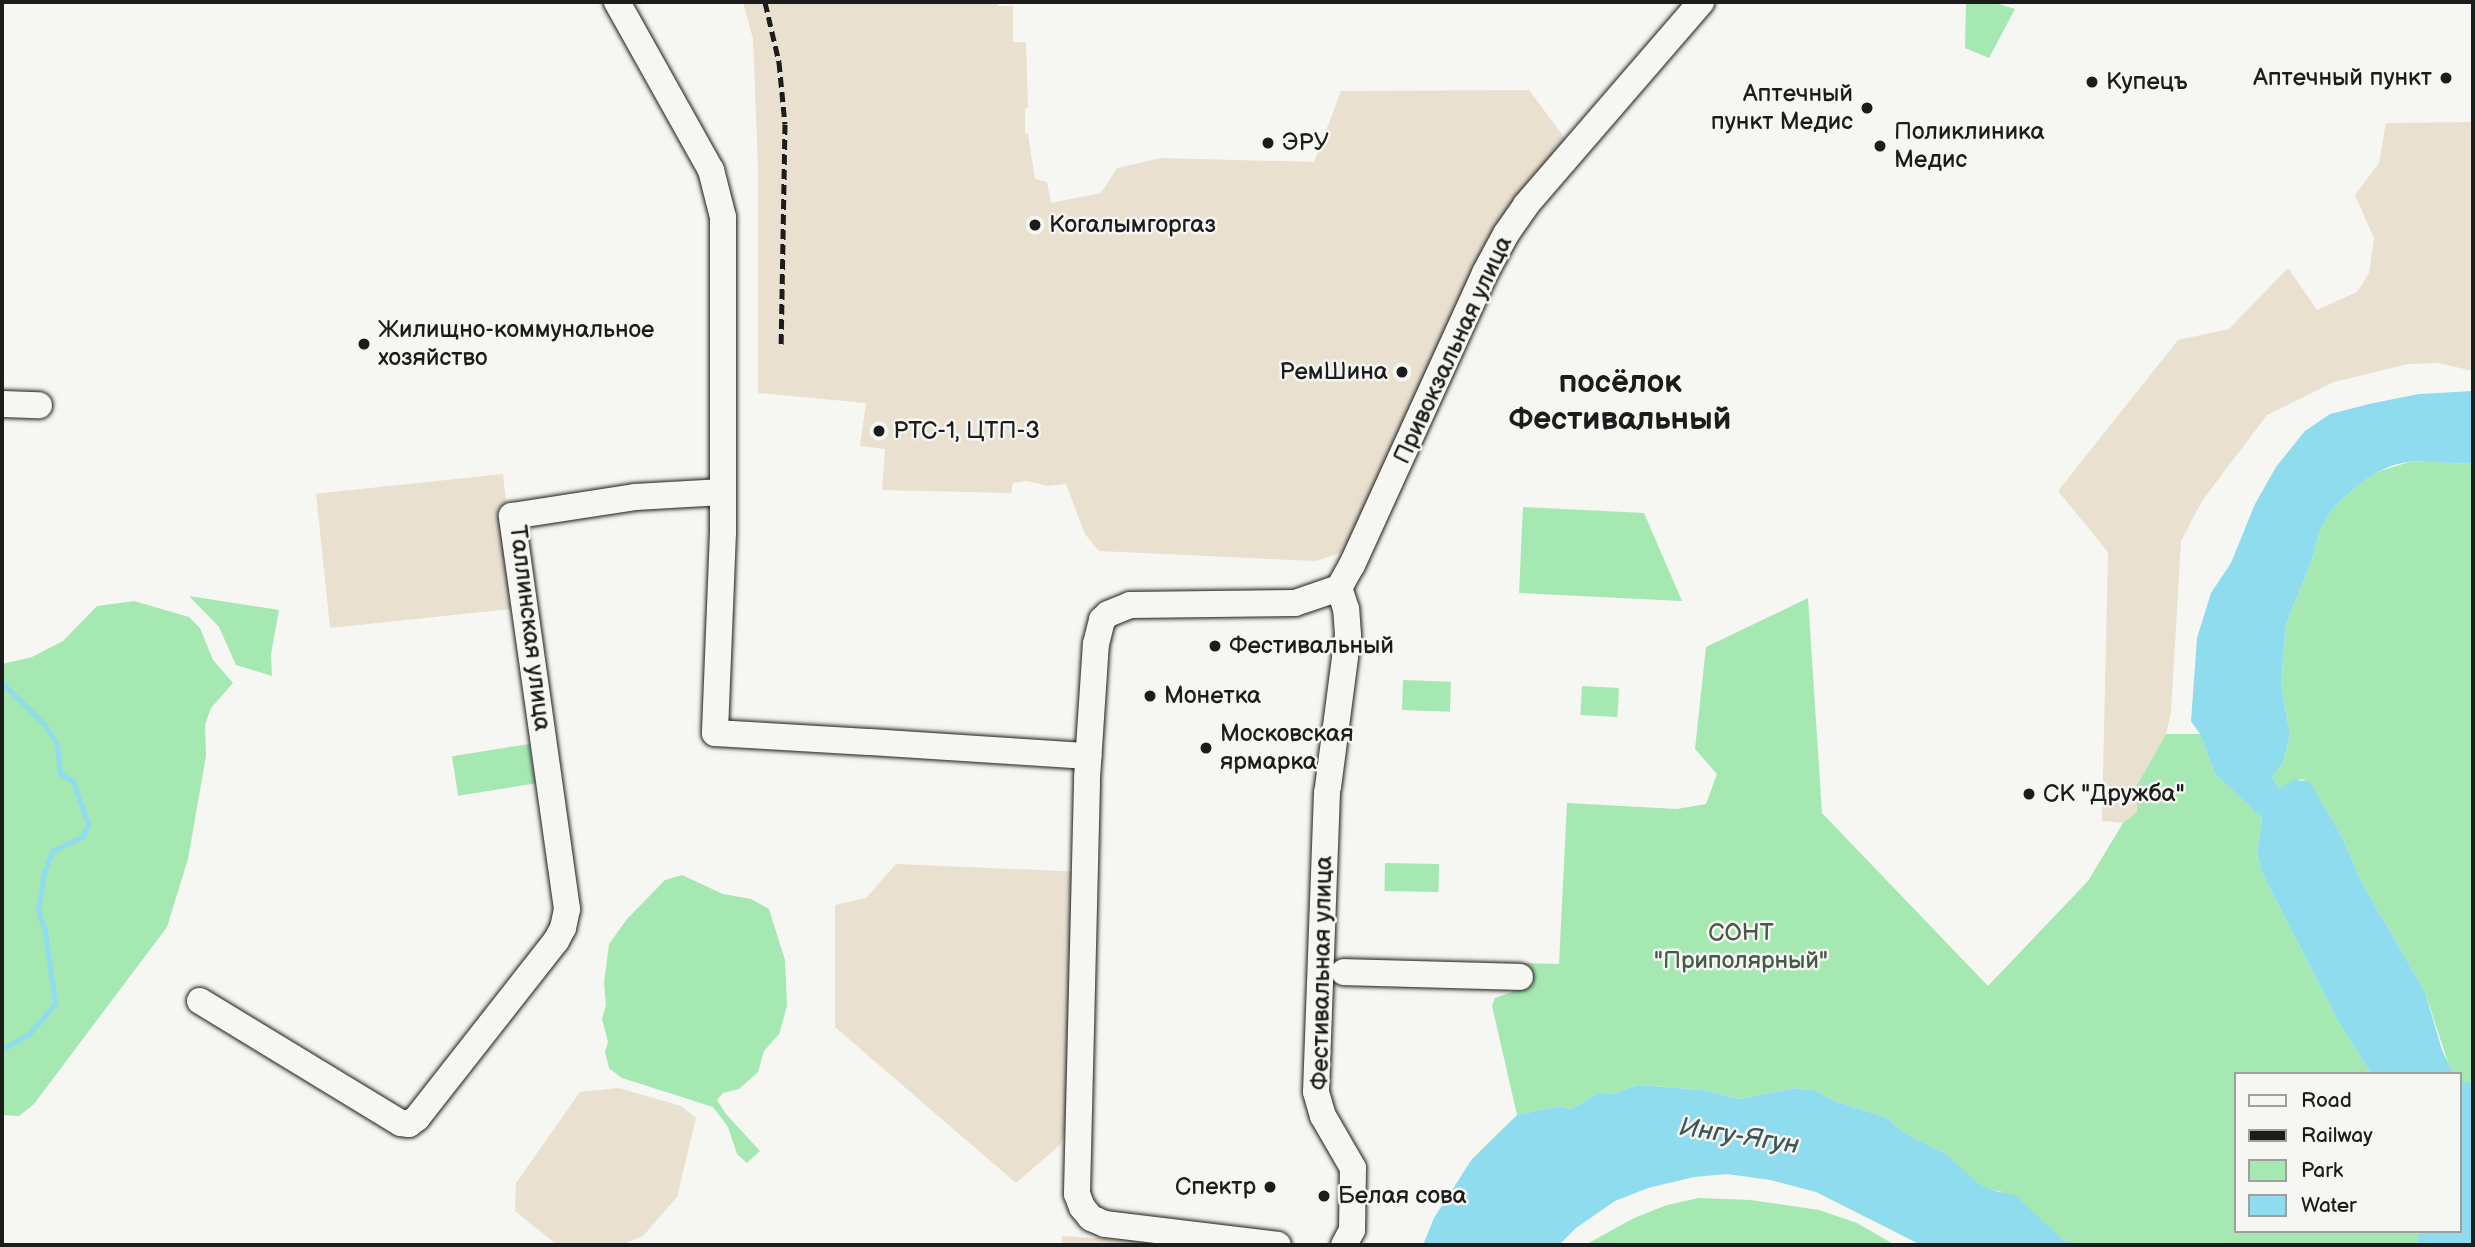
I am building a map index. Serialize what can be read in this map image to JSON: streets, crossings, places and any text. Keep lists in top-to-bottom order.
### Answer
{
  "streets": {
    "street": ["Привокзальная улица", "Таллинская улица", "Фестивальная улица"]
  },
  "crossings": [
    ["Привокзальная улица", "Фестивальная улица"]
  ],
  "districts": ["посёлок Фестивальный"],
  "water": ["Ингу-Ягун"],
  "parks": ["СОНТ \"Приполярный\""],
  "places": [
    "Аптечный пункт",
    "Купецъ",
    "Аптечный пункт Медис",
    "ЭРУ",
    "Поликлиника Медис",
    "Когалымгоргаз",
    "Жилищно-коммунальное хозяйство",
    "РемШина",
    "РТС-1, ЦТП-3",
    "Фестивальный",
    "Монетка",
    "Московская ярмарка",
    "СК \"Дружба\"",
    "Спектр",
    "Белая сова"
  ],
  "legend": [
    "Road",
    "Railway",
    "Park",
    "Water"
  ]
}
